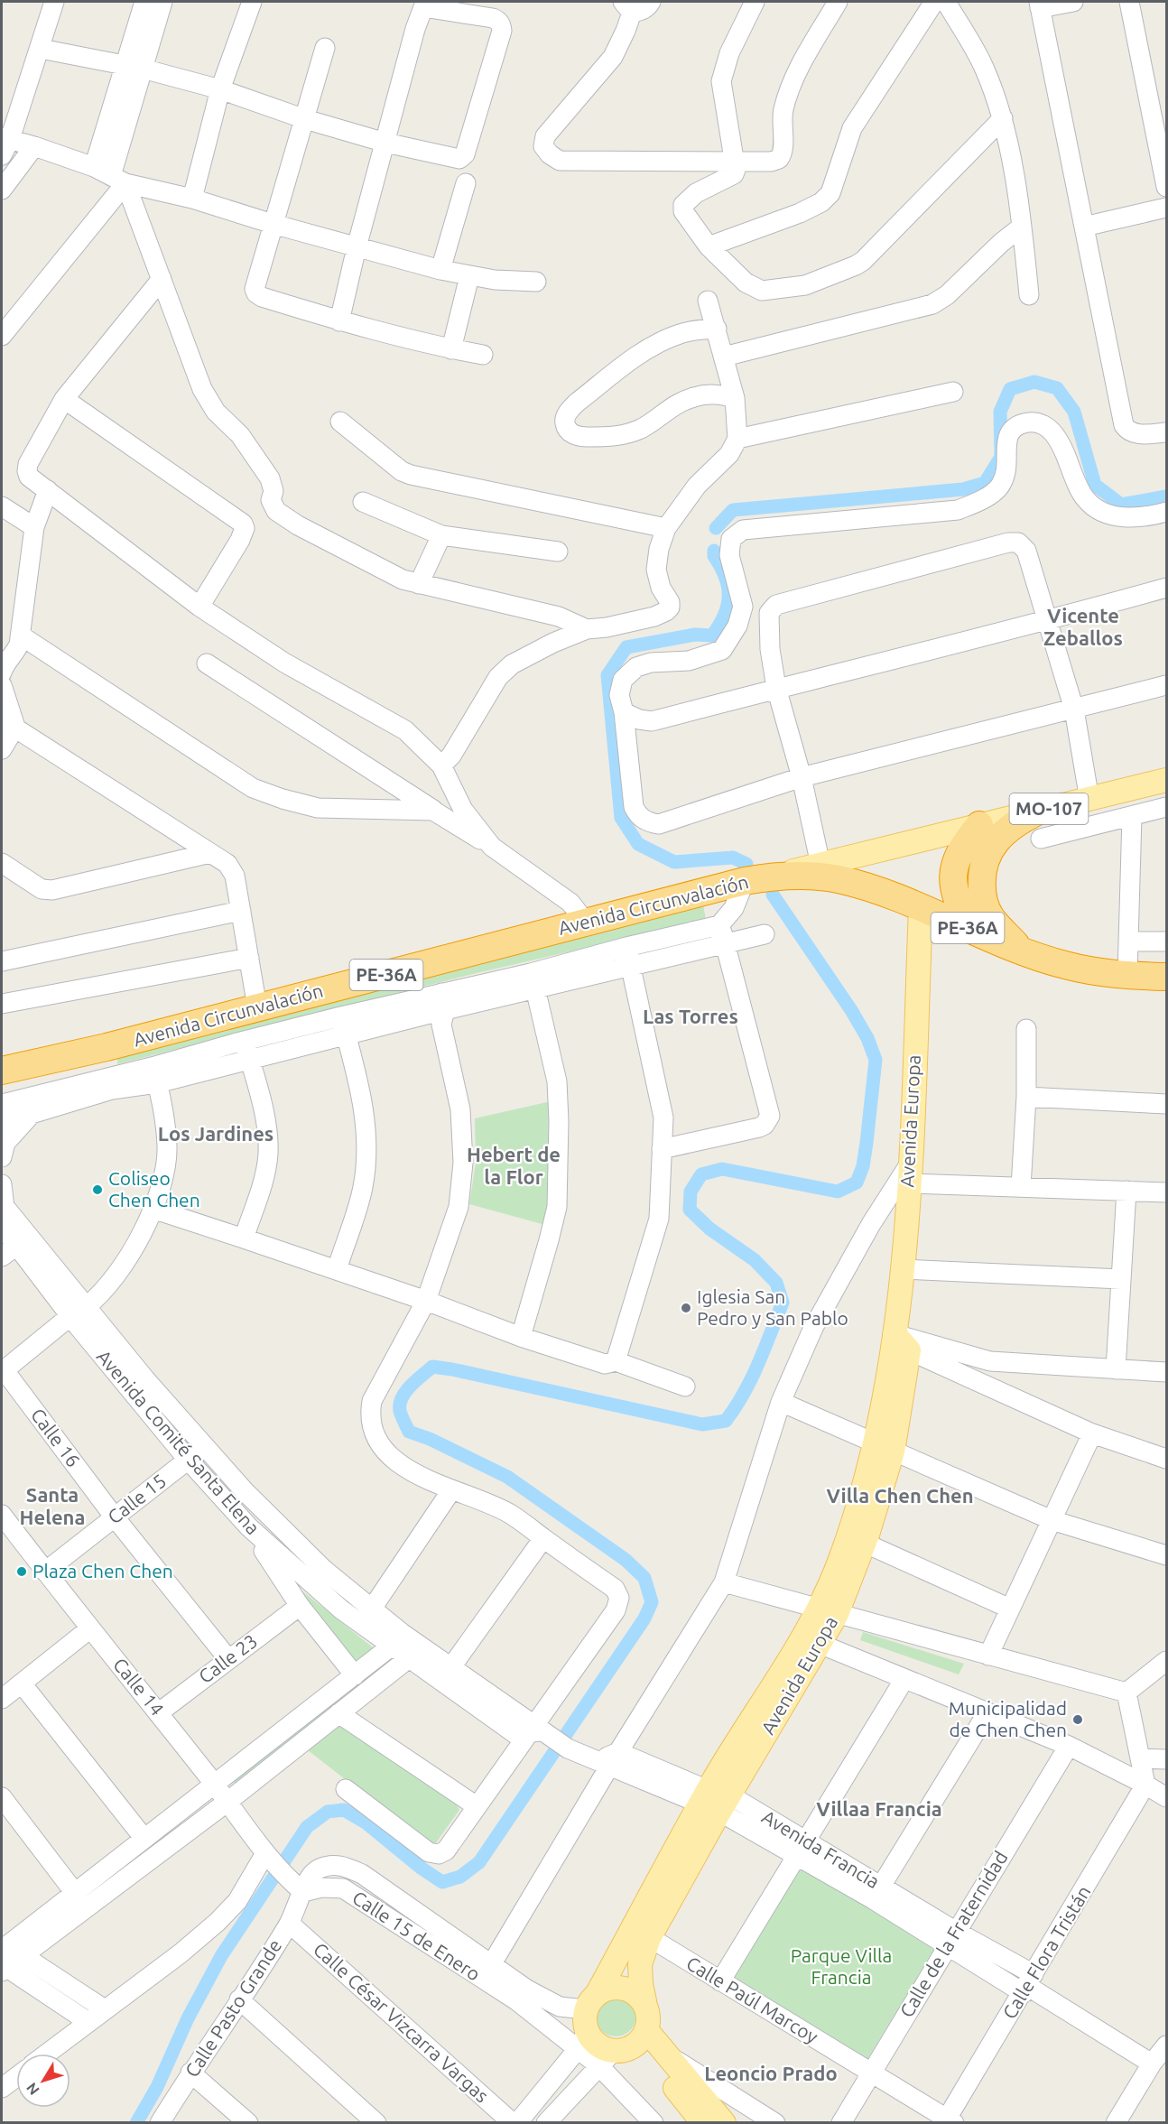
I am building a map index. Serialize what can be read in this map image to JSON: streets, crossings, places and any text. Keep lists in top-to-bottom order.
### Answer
{
  "streets": {
    "highway": ["Avenida Circunvalación", "PE-36A"],
    "main road": ["MO-107", "Avenida Europa"],
    "street": [
      "Calle 16",
      "Avenida Comité Santa Elena",
      "Calle 15",
      "Calle 23",
      "Calle 14",
      "Avenida Francia",
      "Calle de la Fraternidad",
      "Calle 15 de Enero",
      "Calle Flora Tristán",
      "Calle Paúl Marcoy",
      "Calle Pasto Grande",
      "Calle César Vizcarra Vargas"
    ]
  },
  "crossings": [
    ["MO-107", "Avenida Circunvalación"],
    ["Avenida Circunvalación", "Avenida Europa"],
    ["Avenida Europa", "Avenida Francia"],
    ["Avenida Europa", "Calle 15 de Enero"],
    ["Avenida Europa", "Calle Paúl Marcoy"],
    ["Calle 16", "Calle 15"],
    ["Calle 16", "Calle 23"],
    ["Avenida Comité Santa Elena", "Calle 15"],
    ["Avenida Comité Santa Elena", "Avenida Francia"],
    ["Calle 15", "Calle 14"],
    ["Calle 23", "Calle 14"],
    ["Calle 14", "Calle 15 de Enero"],
    ["Calle 14", "Calle Pasto Grande"],
    ["Avenida Francia", "Calle de la Fraternidad"],
    ["Avenida Francia", "Calle Flora Tristán"],
    ["Calle de la Fraternidad", "Calle Paúl Marcoy"],
    ["Calle 15 de Enero", "Calle Pasto Grande"],
    ["Calle Flora Tristán", "Calle Paúl Marcoy"],
    ["Calle Pasto Grande", "Calle César Vizcarra Vargas"]
  ],
  "districts": [
    "Vicente Zeballos",
    "Las Torres",
    "Los Jardines",
    "Hebert de la Flor",
    "Santa Helena",
    "Villa Chen Chen",
    "Villaa Francia",
    "Leoncio Prado"
  ],
  "parks": ["Parque Villa Francia"],
  "places": [
    "Coliseo Chen Chen",
    "Iglesia San Pedro y San Pablo",
    "Plaza Chen Chen",
    "Municipalidad de Chen Chen"
  ],
  "north": "bottom left"
}
